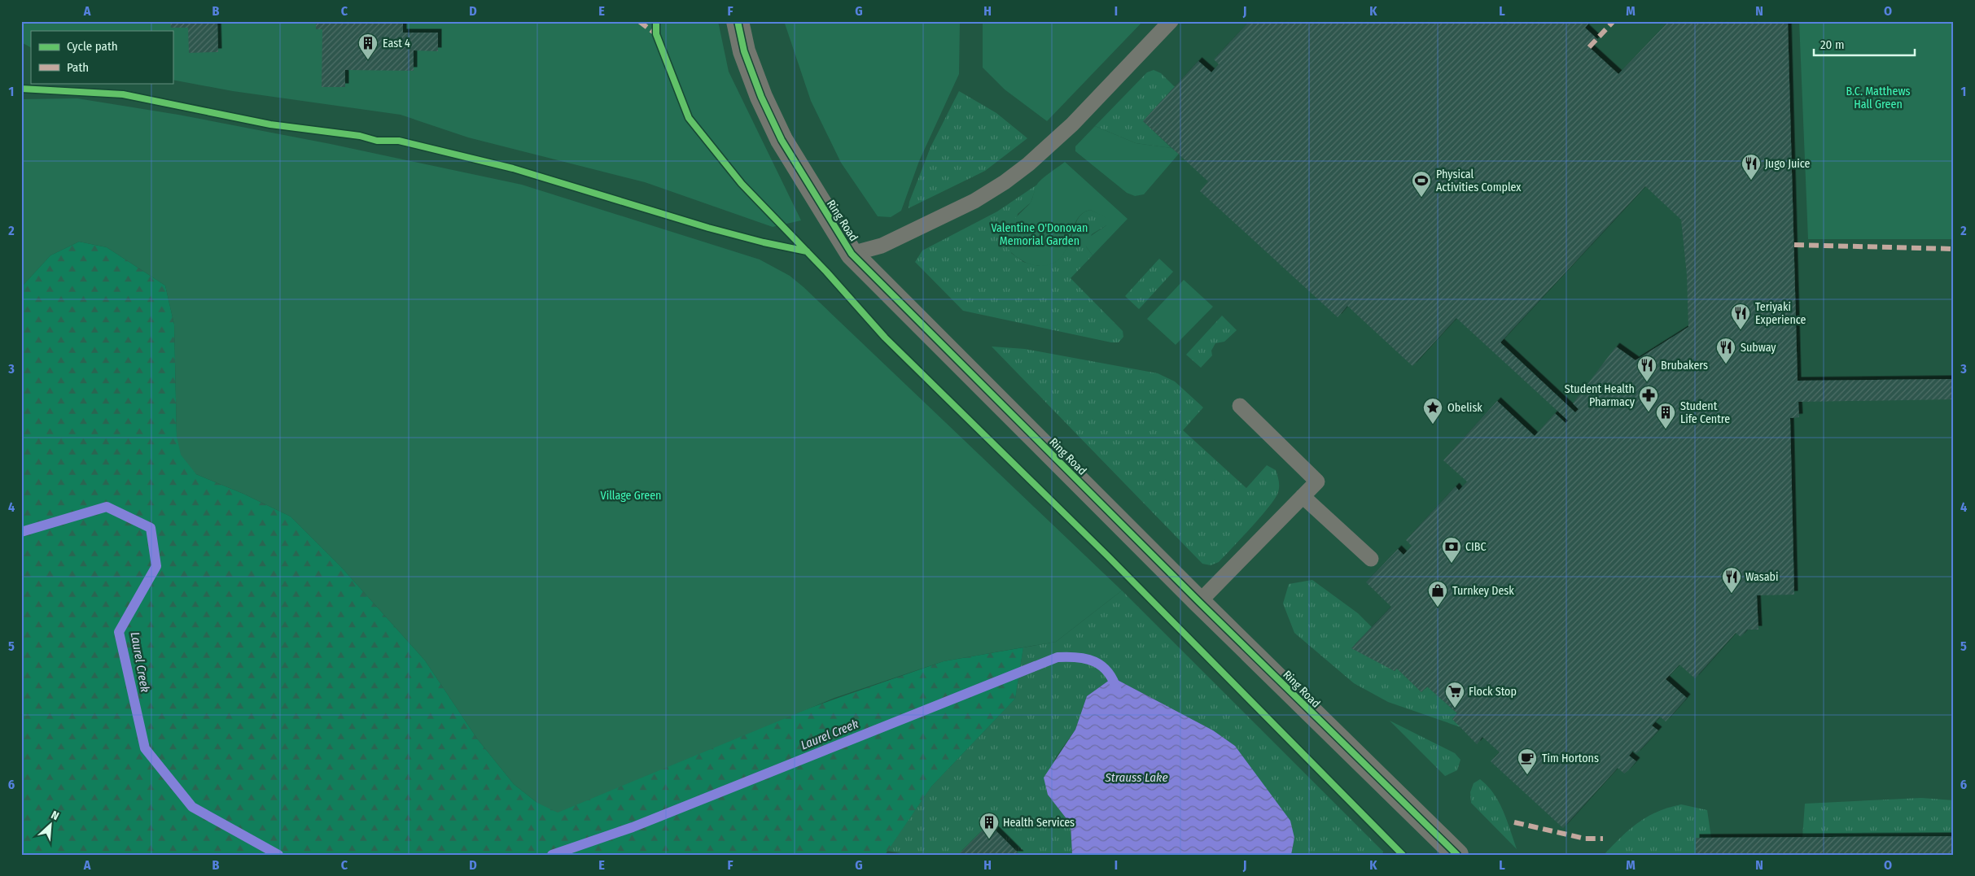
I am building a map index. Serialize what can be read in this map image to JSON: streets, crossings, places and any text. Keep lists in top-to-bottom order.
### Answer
{
  "streets": {
    "street": ["Ring Road"]
  },
  "water": ["Laurel Creek", "Strauss Lake"],
  "parks": ["B.C. Matthews Hall Green", "Valentine O'Donovan Memorial Garden", "Village Green"],
  "places": {
    "building": ["East 4", "Student Life Centre", "Health Services"],
    "restaurant": [
      "Jugo Juice",
      "Teriyaki Experience",
      "Subway",
      "Brubakers",
      "Wasabi"
    ],
    "sports": ["Physical Activities Complex"],
    "pharmacy": ["Student Health Pharmacy"],
    "place": ["Obelisk"],
    "bank": ["CIBC"],
    "shop": ["Turnkey Desk"],
    "supermarket": ["Flock Stop"],
    "cafe": ["Tim Hortons"]
  },
  "legend": ["Cycle path", "Path"],
  "scale_bar": "20 m",
  "north": "top right",
  "grid": {
    "columns": [
      "A",
      "B",
      "C",
      "D",
      "E",
      "F",
      "G",
      "H",
      "I",
      "J",
      "K",
      "L",
      "M",
      "N",
      "O"
    ],
    "rows": [
      "1",
      "2",
      "3",
      "4",
      "5",
      "6"
    ]
  }
}
